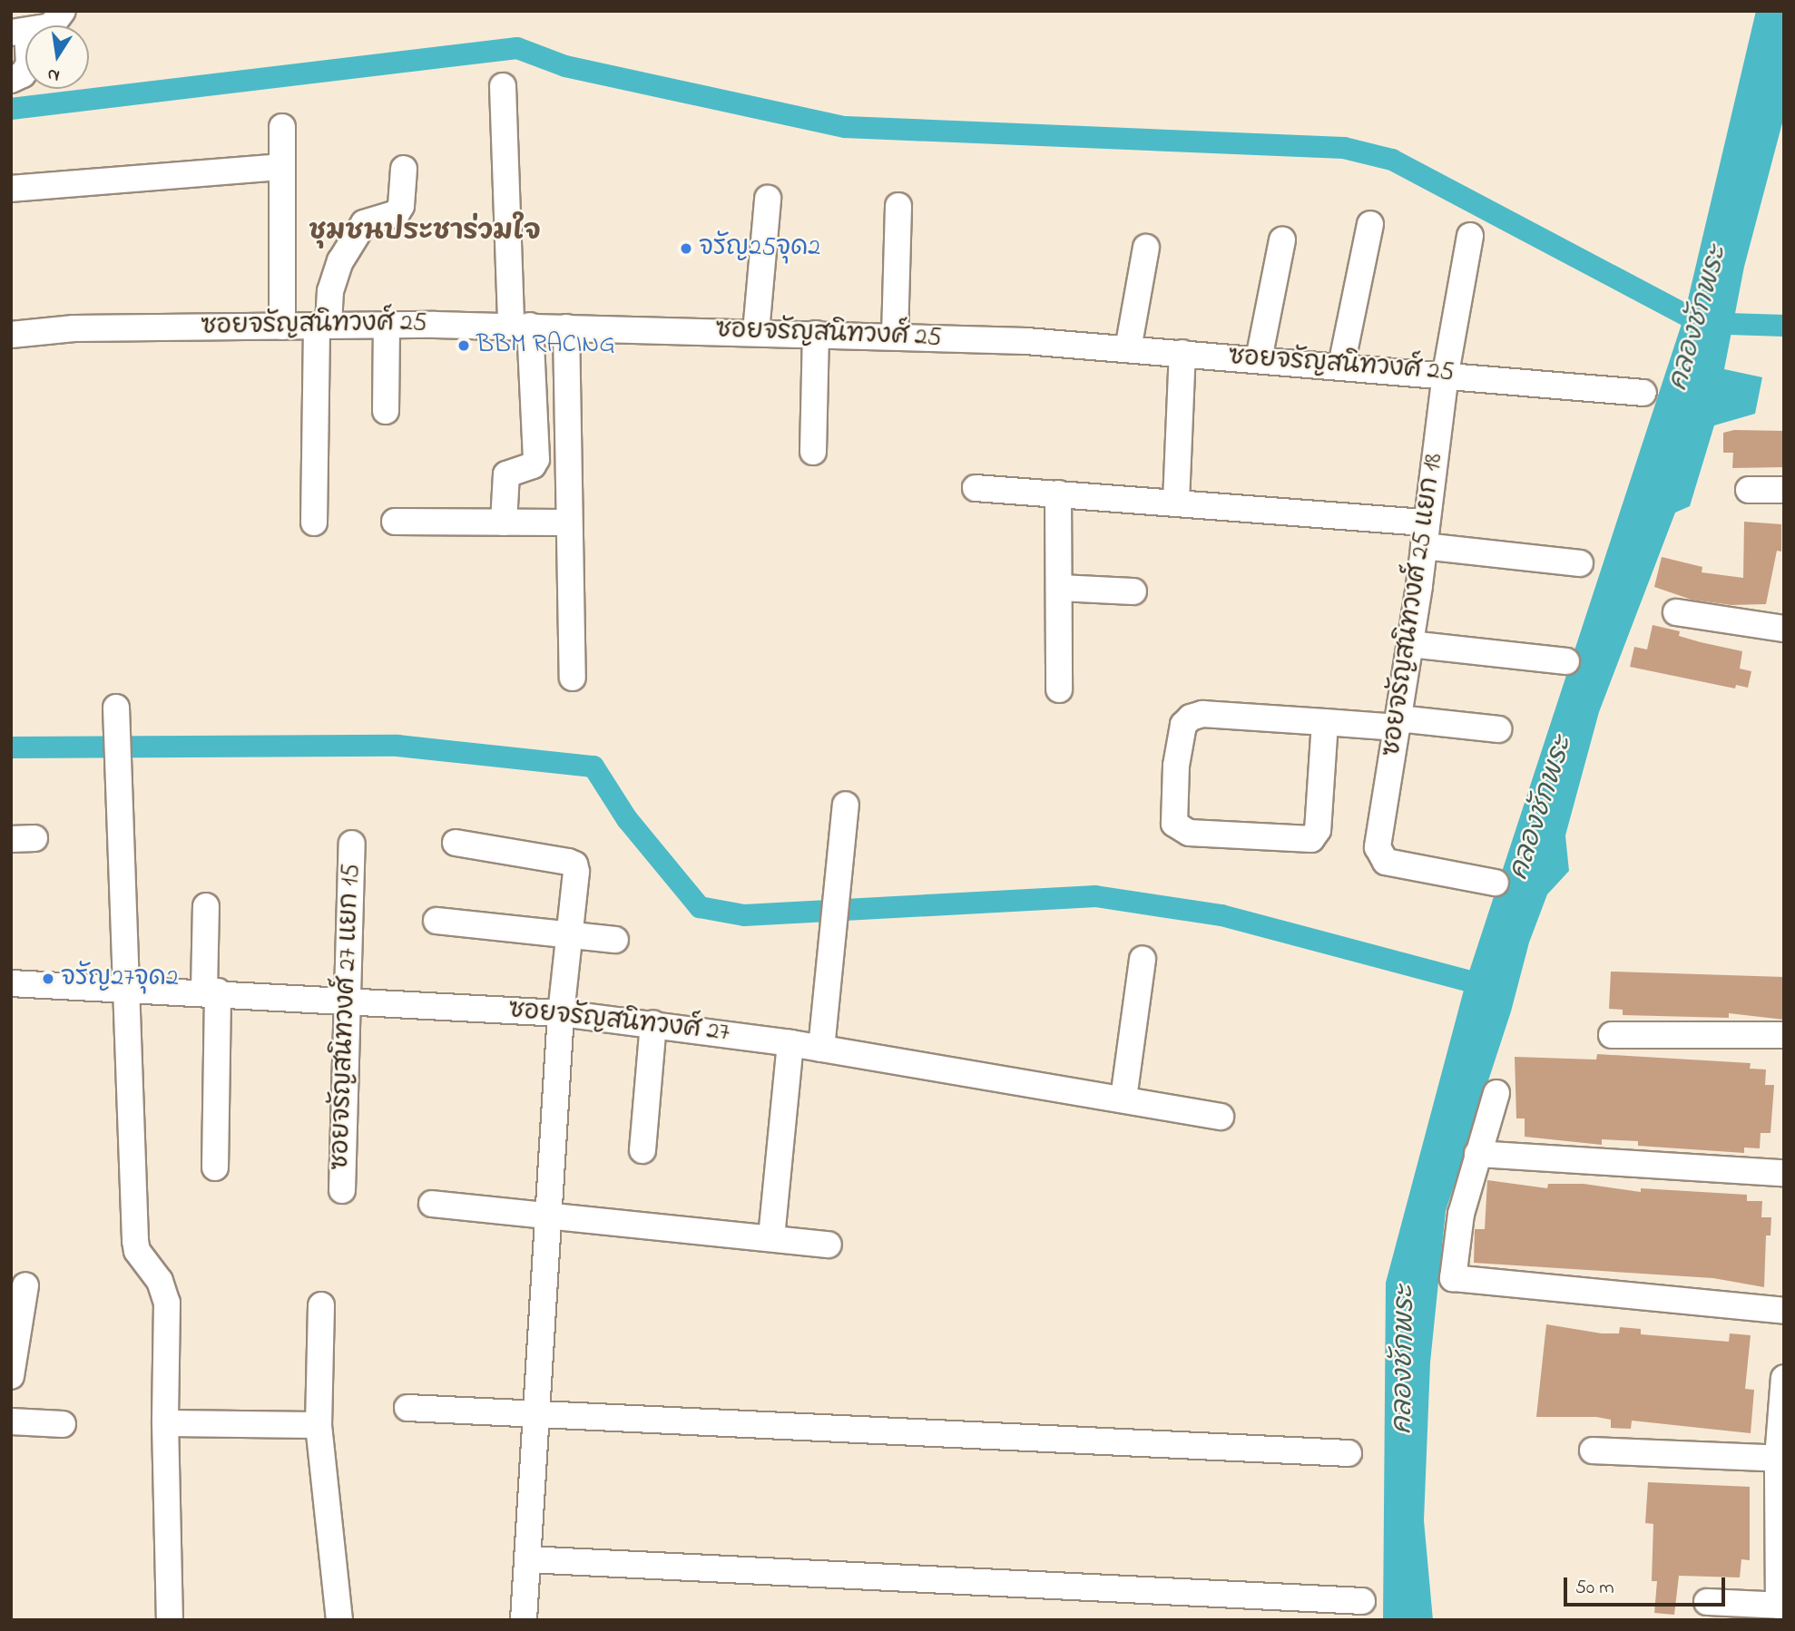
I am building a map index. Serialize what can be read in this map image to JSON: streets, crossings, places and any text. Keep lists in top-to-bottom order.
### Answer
{
  "streets": {
    "street": [
      "ซอยจรัญสนิทวงศ์ 25",
      "ซอยจรัญสนิทวงศ์ 25 แยก 18",
      "ซอยจรัญสนิทวงศ์ 27 แยก 15",
      "ซอยจรัญสนิทวงศ์ 27"
    ]
  },
  "crossings": [
    ["ซอยจรัญสนิทวงศ์ 25", "ซอยจรัญสนิทวงศ์ 25 แยก 18"],
    ["ซอยจรัญสนิทวงศ์ 27 แยก 15", "ซอยจรัญสนิทวงศ์ 27"]
  ],
  "districts": ["ชุมชนประชาร่วมใจ"],
  "water": ["คลองชักพระ"],
  "places": ["จรัญ25จุด2", "BBM RACING", "จรัญ27จุด2"],
  "scale_bar": "50 m",
  "north": "bottom"
}
